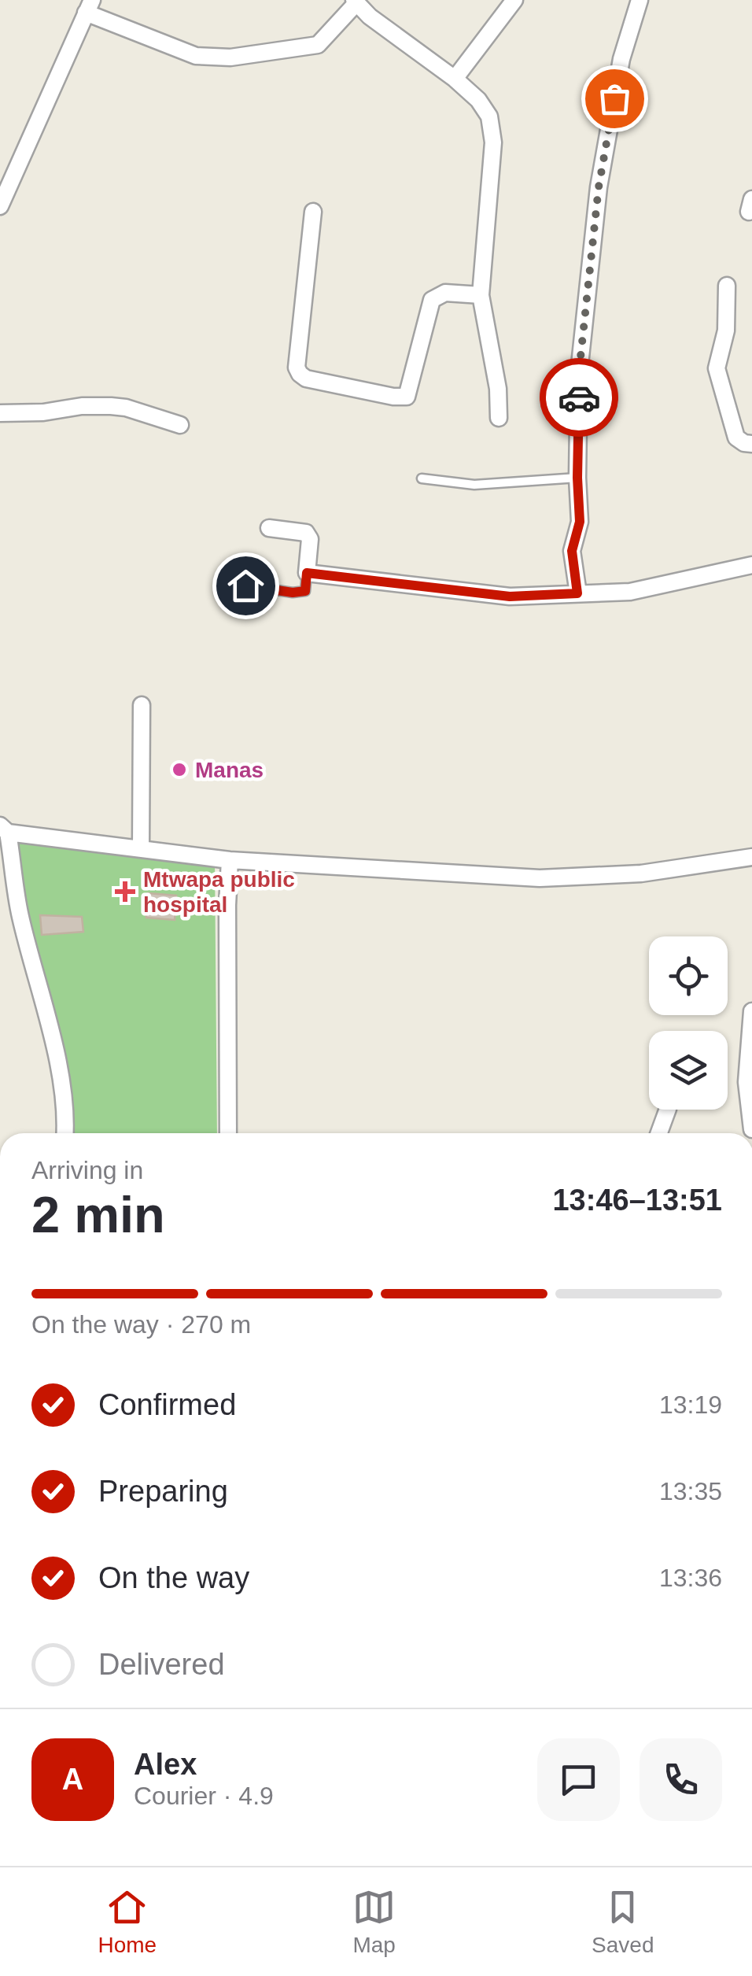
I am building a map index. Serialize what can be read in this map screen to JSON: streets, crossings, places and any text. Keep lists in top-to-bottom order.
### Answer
{
  "places": {
    "other": ["Manas"],
    "health": ["Mtwapa public hospital"]
  },
  "page": {
    "heading": ["2 min", "Arriving in", "13:46–13:51"],
    "panel": ["Alex", "Courier · 4.9"],
    "bar": "On the way · 270 m",
    "list": [
      ["Confirmed", "13:19"],
      ["Preparing", "13:35"],
      ["On the way", "13:36"],
      "Delivered"
    ],
    "round": "A",
    "tabs": ["Home", "Map", "Saved"]
  }
}
